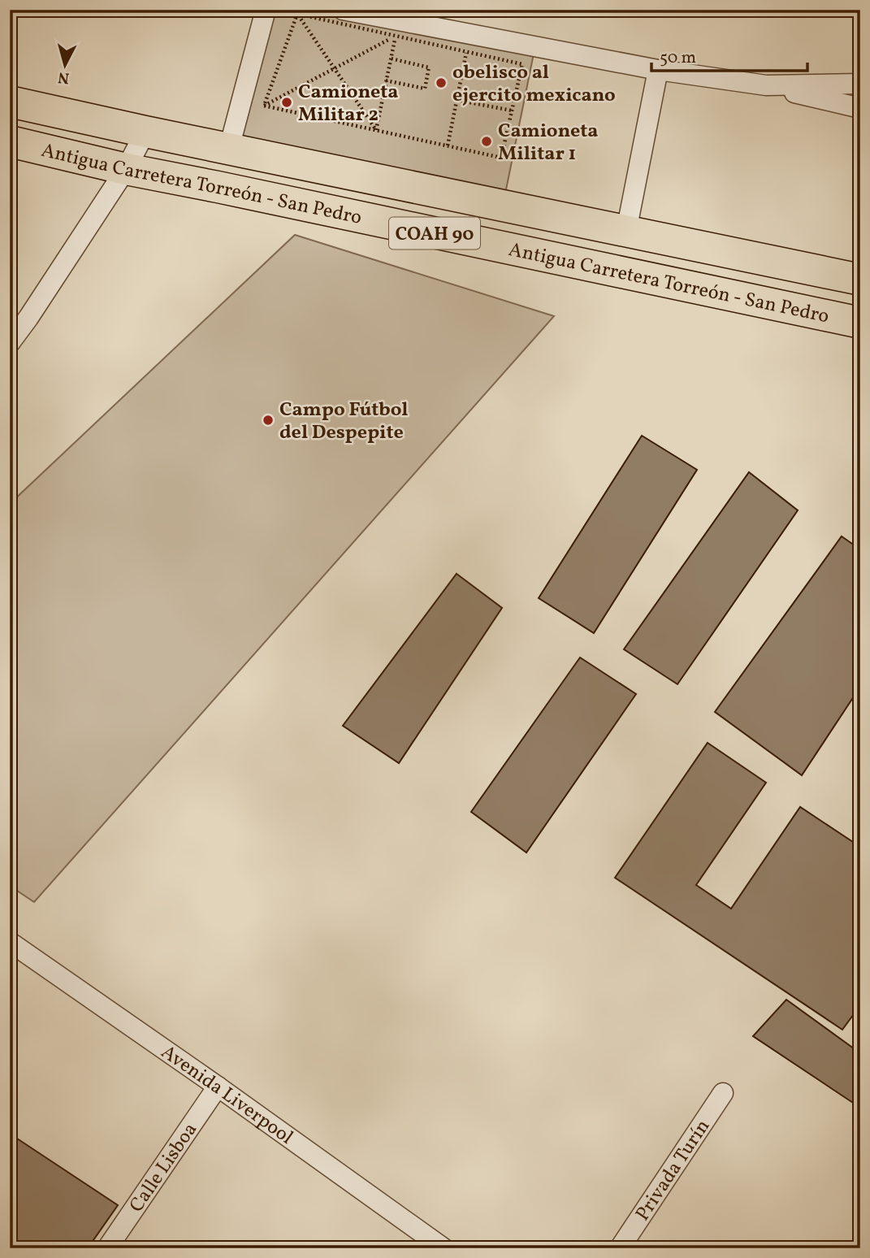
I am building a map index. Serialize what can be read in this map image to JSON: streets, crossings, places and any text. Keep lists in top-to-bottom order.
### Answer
{
  "streets": {
    "main road": ["Antigua Carretera Torreón - San Pedro", "COAH 90"],
    "street": ["Avenida Liverpool", "Calle Lisboa", "Privada Turín"]
  },
  "crossings": [
    ["Avenida Liverpool", "Calle Lisboa"]
  ],
  "places": [
    "obelisco al ejercito mexicano",
    "Camioneta Militar 2",
    "Camioneta Militar 1",
    "Campo Fútbol del Despepite"
  ],
  "scale_bar": "50 m",
  "north": "bottom"
}
